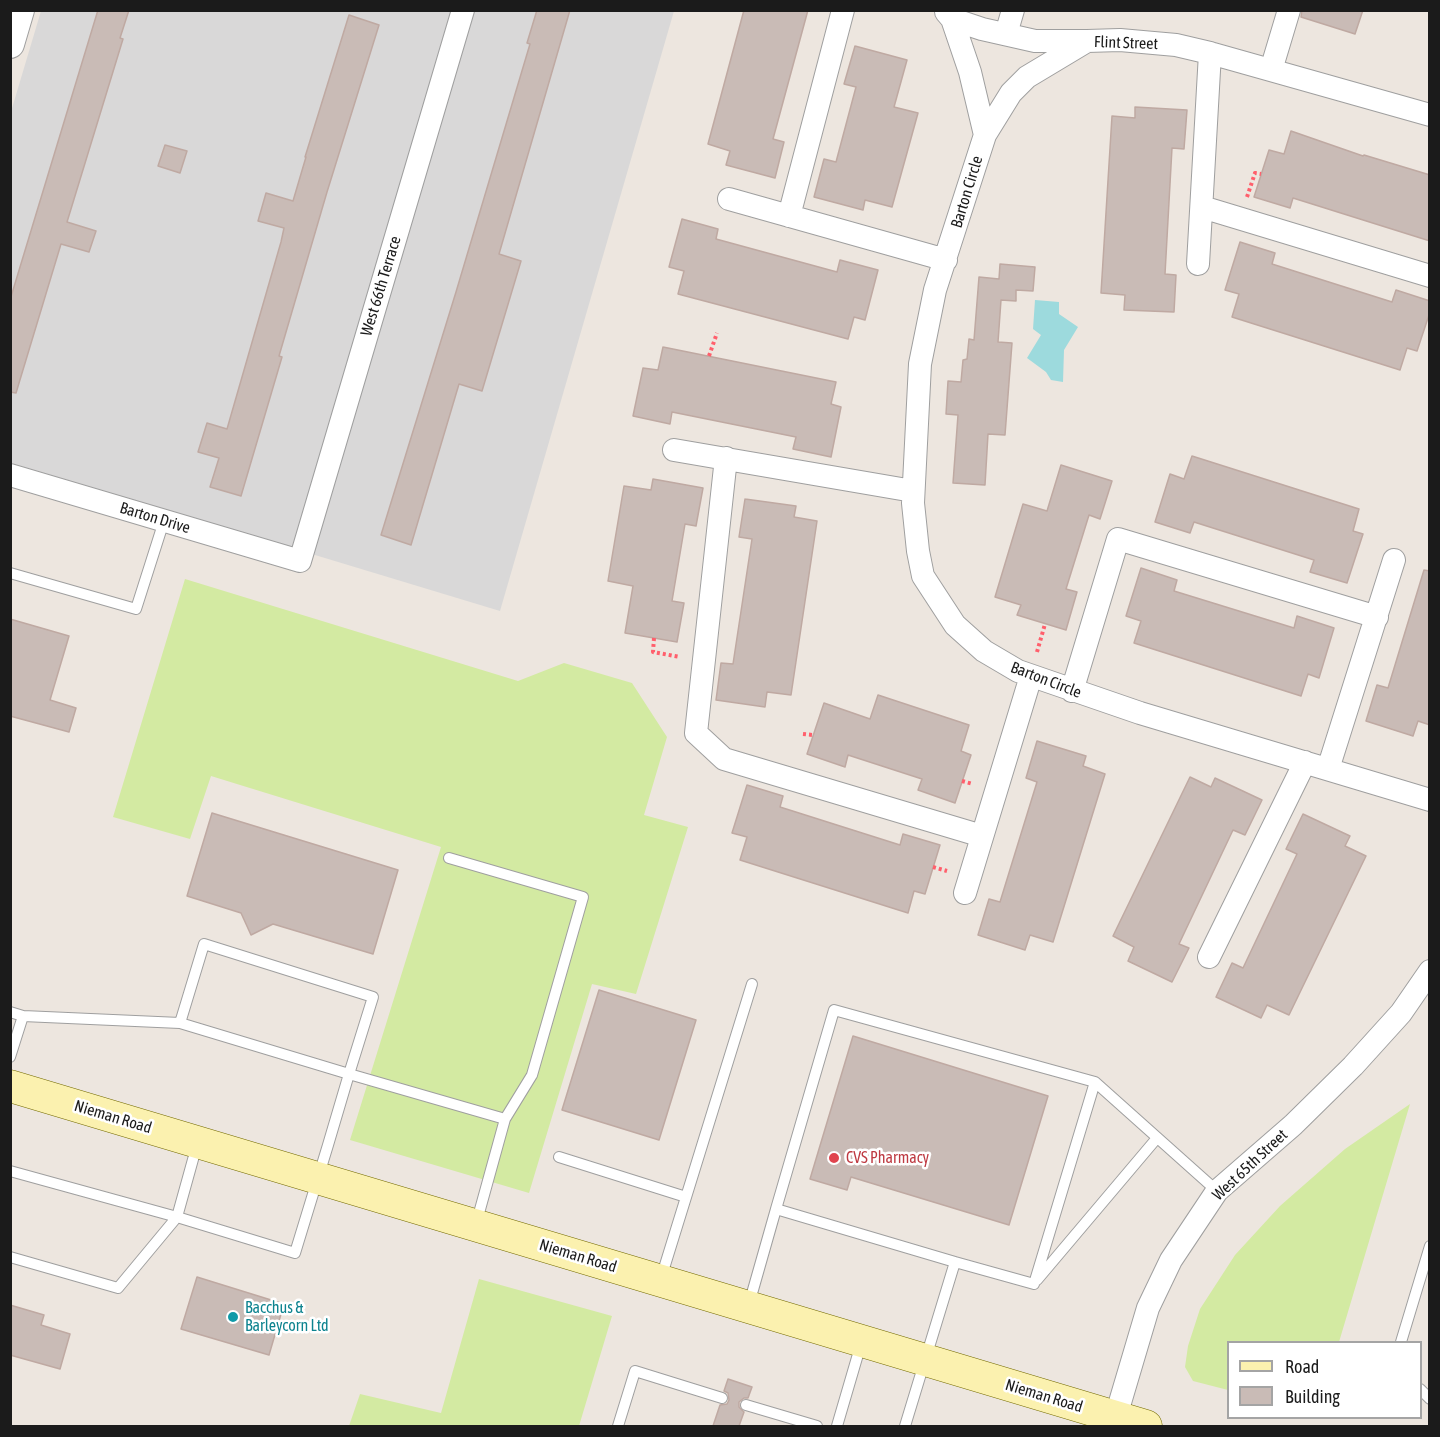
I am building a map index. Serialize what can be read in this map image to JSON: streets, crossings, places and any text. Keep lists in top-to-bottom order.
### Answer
{
  "streets": {
    "main road": ["Nieman Road"],
    "street": [
      "Flint Street",
      "Barton Circle",
      "West 66th Terrace",
      "Barton Drive",
      "West 65th Street"
    ]
  },
  "crossings": [
    ["Flint Street", "Barton Circle"],
    ["West 66th Terrace", "Barton Drive"],
    ["Nieman Road", "West 65th Street"]
  ],
  "places": ["CVS Pharmacy", "Bacchus & Barleycorn Ltd"],
  "legend": ["Road", "Building"]
}
